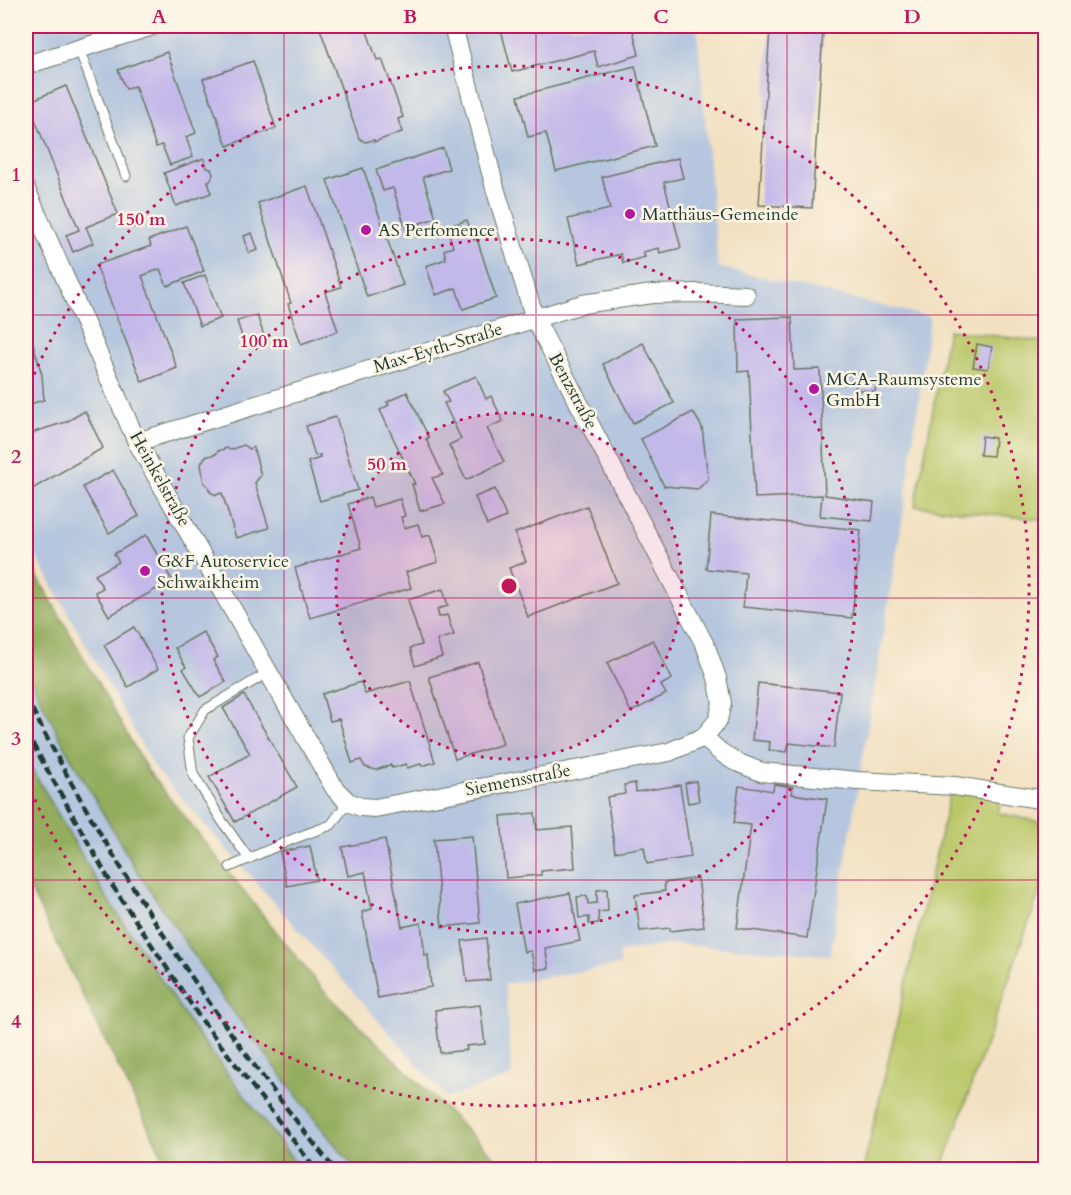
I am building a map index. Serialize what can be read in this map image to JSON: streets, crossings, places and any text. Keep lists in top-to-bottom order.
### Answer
{
  "streets": {
    "street": [
      "Max-Eyth-Straße",
      "Benzstraße",
      "Heinkelstraße",
      "Siemensstraße"
    ]
  },
  "crossings": [
    ["Max-Eyth-Straße", "Benzstraße"],
    ["Max-Eyth-Straße", "Heinkelstraße"],
    ["Benzstraße", "Siemensstraße"],
    ["Heinkelstraße", "Siemensstraße"]
  ],
  "places": [
    "Matthäus-Gemeinde",
    "AS Perfomence",
    "MCA-Raumsysteme GmbH",
    "G&F Autoservice Schwaikheim"
  ],
  "grid": {
    "columns": [
      "A",
      "B",
      "C",
      "D"
    ],
    "rows": [
      "1",
      "2",
      "3",
      "4"
    ]
  },
  "rings": ["150 m", "100 m", "50 m"]
}
